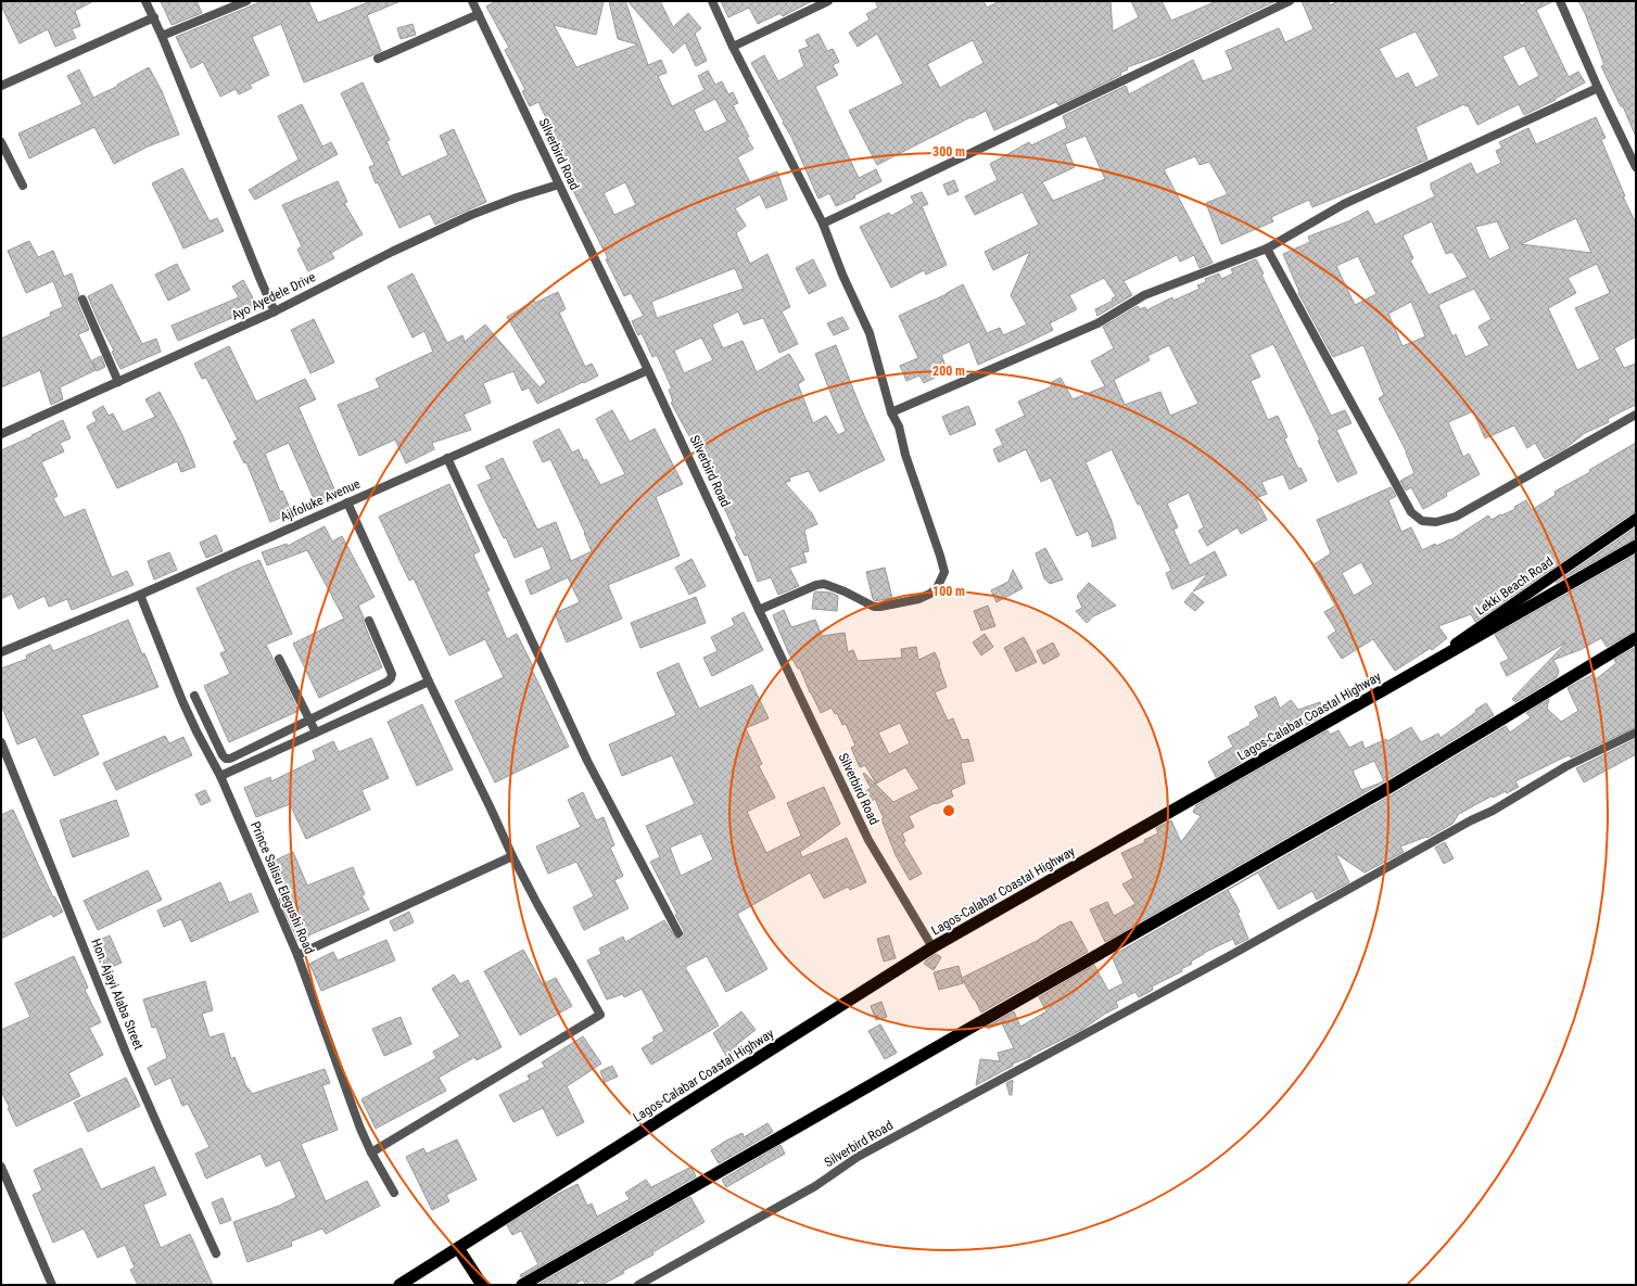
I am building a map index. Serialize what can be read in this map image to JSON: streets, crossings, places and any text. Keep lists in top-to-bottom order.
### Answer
{
  "streets": {
    "highway": ["Lagos-Calabar Coastal Highway"],
    "main road": ["Lekki Beach Road"],
    "street": [
      "Silverbird Road",
      "Ayo Ayedele Drive",
      "Ajifoluke Avenue",
      "Prince Salisu Elegushi Road",
      "Hon. Ajayi Alaba Street"
    ]
  },
  "crossings": [
    ["Silverbird Road", "Ayo Ayedele Drive"],
    ["Silverbird Road", "Ajifoluke Avenue"],
    ["Silverbird Road", "Lagos-Calabar Coastal Highway"],
    ["Ajifoluke Avenue", "Prince Salisu Elegushi Road"],
    ["Lekki Beach Road", "Lagos-Calabar Coastal Highway"]
  ],
  "rings": ["300 m", "200 m", "100 m"]
}
